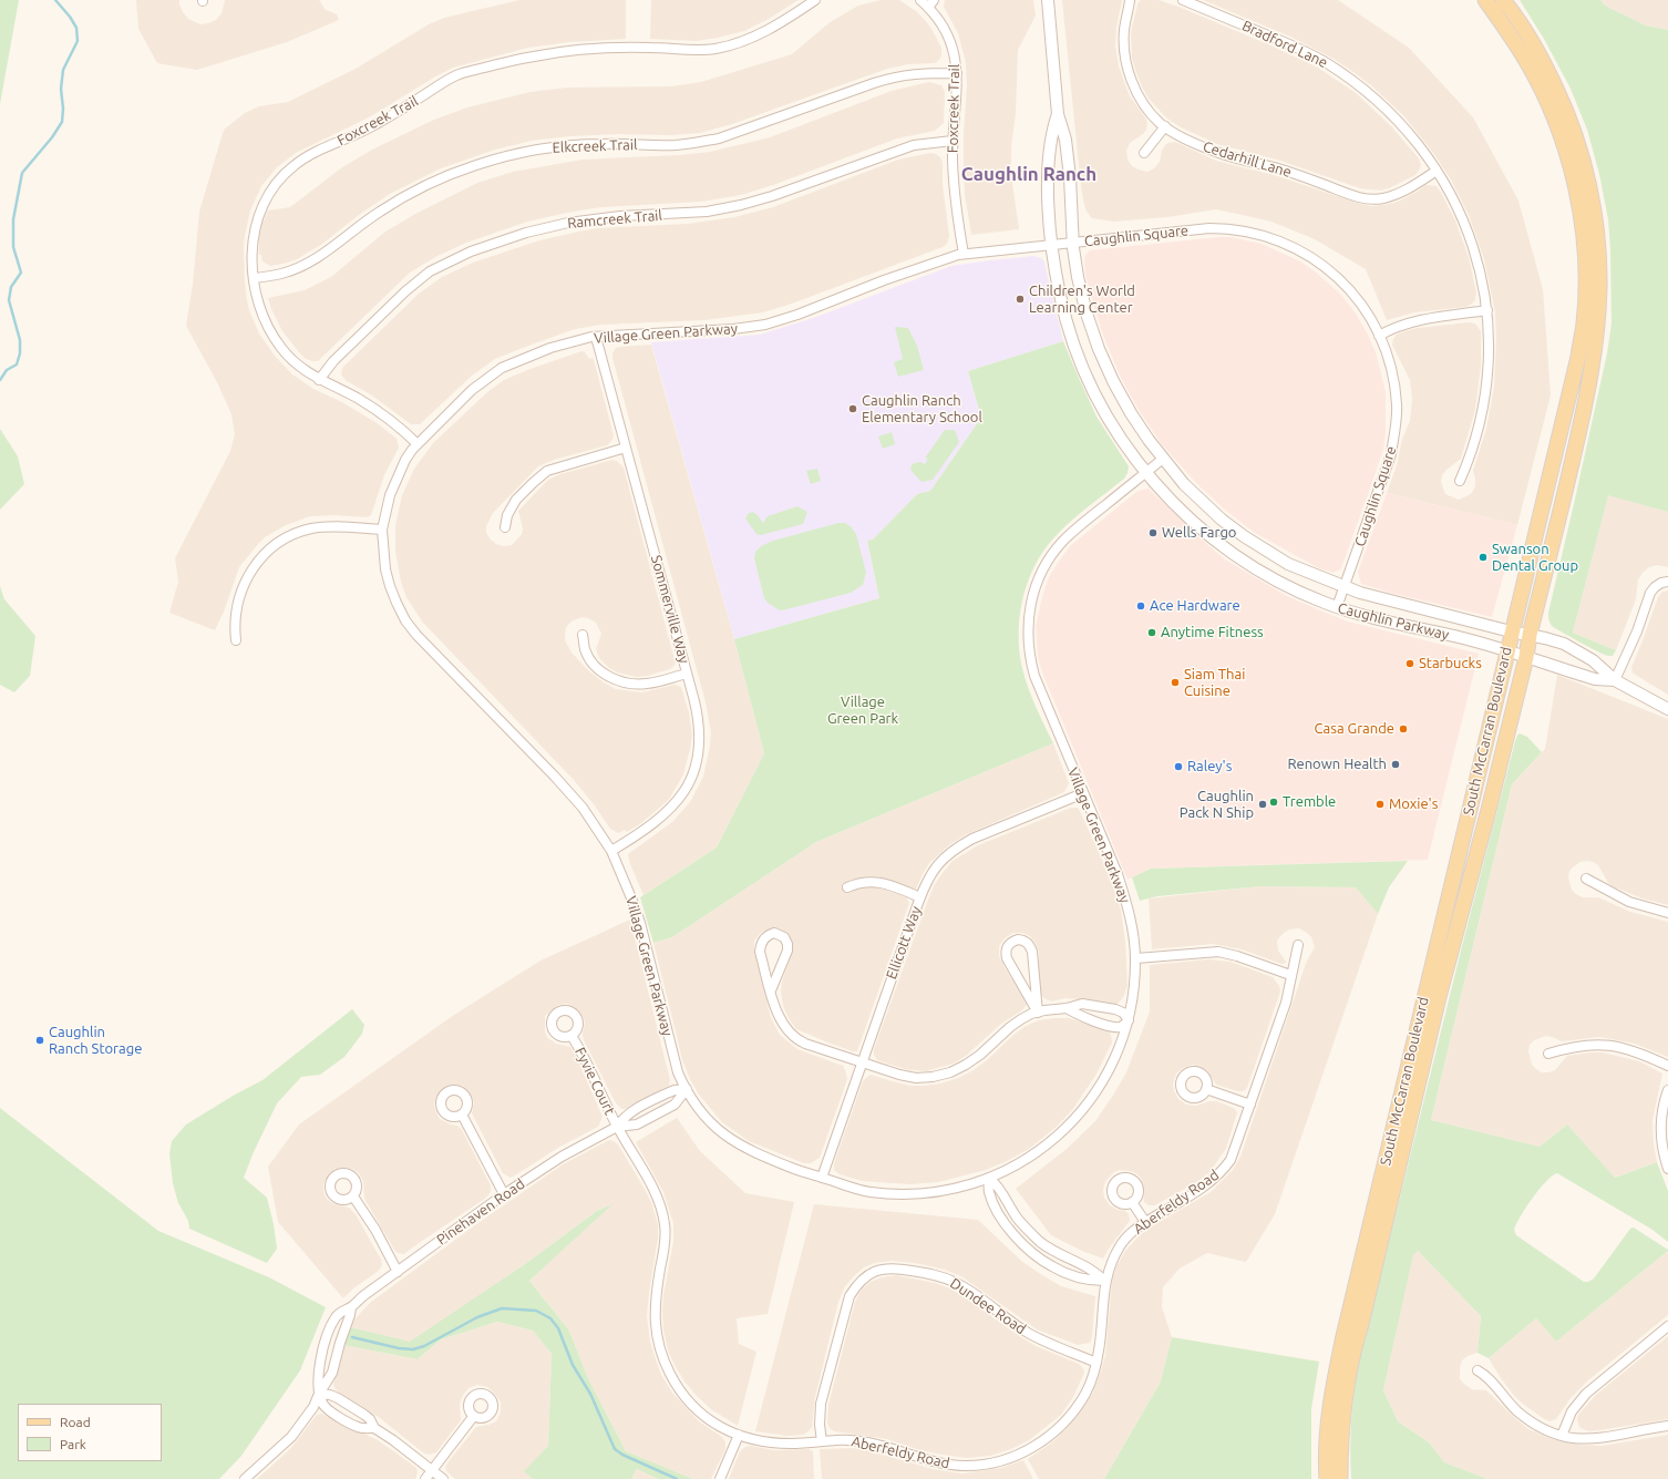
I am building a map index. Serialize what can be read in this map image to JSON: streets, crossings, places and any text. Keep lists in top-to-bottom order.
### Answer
{
  "streets": {
    "main road": ["South McCarran Boulevard"],
    "street": [
      "Bradford Lane",
      "Foxcreek Trail",
      "Elkcreek Trail",
      "Cedarhill Lane",
      "Ramcreek Trail",
      "Caughlin Square",
      "Village Green Parkway",
      "Sommerville Way",
      "Caughlin Parkway",
      "Ellicott Way",
      "Fyvie Court",
      "Aberfeldy Road",
      "Pinehaven Road",
      "Dundee Road"
    ]
  },
  "crossings": [
    ["Bradford Lane", "Cedarhill Lane"],
    ["Foxcreek Trail", "Elkcreek Trail"],
    ["Foxcreek Trail", "Ramcreek Trail"],
    ["Foxcreek Trail", "Village Green Parkway"],
    ["Caughlin Square", "Village Green Parkway"],
    ["Caughlin Square", "Caughlin Parkway"],
    ["Village Green Parkway", "Sommerville Way"],
    ["Village Green Parkway", "Caughlin Parkway"],
    ["Village Green Parkway", "Ellicott Way"],
    ["Village Green Parkway", "Pinehaven Road"],
    ["Caughlin Parkway", "South McCarran Boulevard"],
    ["Fyvie Court", "Aberfeldy Road"],
    ["Fyvie Court", "Pinehaven Road"],
    ["Aberfeldy Road", "Pinehaven Road"],
    ["Aberfeldy Road", "Dundee Road"]
  ],
  "districts": ["Caughlin Ranch"],
  "parks": ["Village Green Park"],
  "places": [
    "Children's World Learning Center",
    "Caughlin Ranch Elementary School",
    "Wells Fargo",
    "Swanson Dental Group",
    "Ace Hardware",
    "Anytime Fitness",
    "Starbucks",
    "Siam Thai Cuisine",
    "Casa Grande",
    "Renown Health",
    "Raley's",
    "Tremble",
    "Caughlin Pack N Ship",
    "Moxie's",
    "Caughlin Ranch Storage"
  ],
  "legend": ["Road", "Park"]
}
